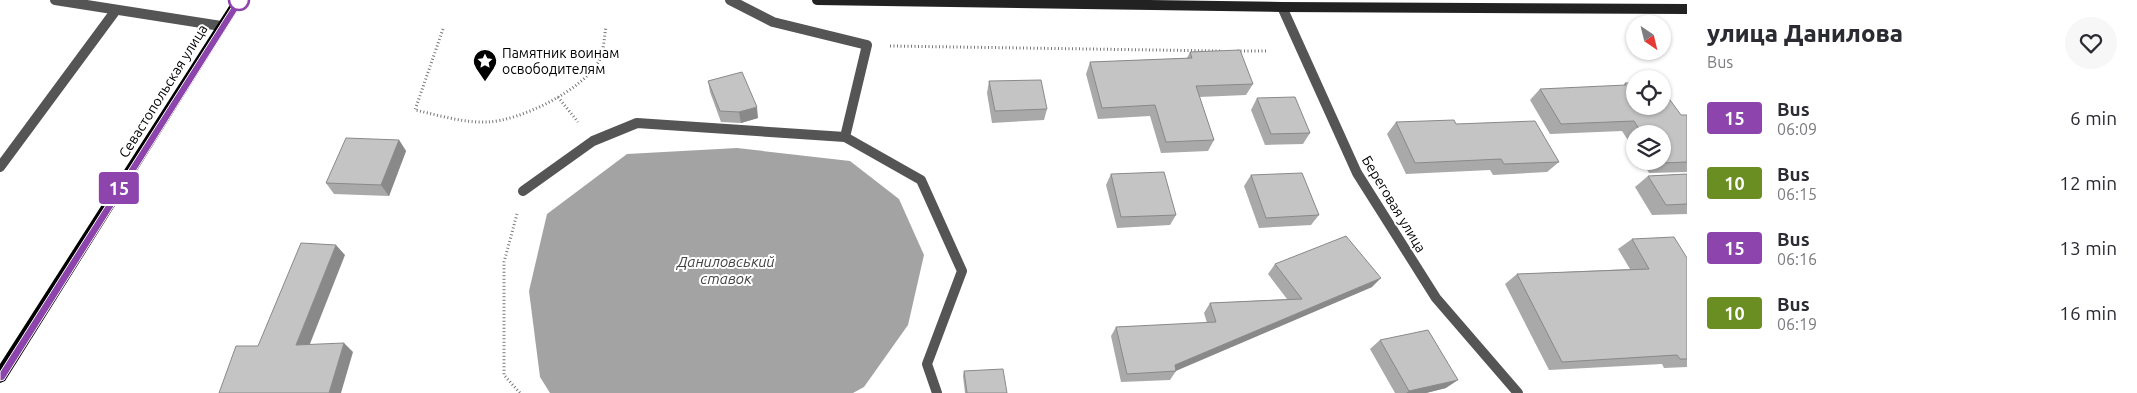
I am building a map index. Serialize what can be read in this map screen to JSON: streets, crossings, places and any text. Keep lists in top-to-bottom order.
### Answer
{
  "streets": {
    "main road": ["Севастопольская улица"],
    "street": ["Береговая улица"]
  },
  "water": ["Даниловський ставок"],
  "places": {
    "place": ["Памятник воинам освободителям"]
  },
  "lines": ["bus line 15"],
  "north": "bottom right",
  "page": {
    "on_map": "15",
    "heading": ["улица Данилова", "Bus"],
    "list": [
      {
        "mark": "15",
        "name": "Bus",
        "note": "06:09",
        "value": "6 min"
      },
      {
        "mark": "10",
        "name": "Bus",
        "note": "06:15",
        "value": "12 min"
      },
      {
        "mark": "15",
        "name": "Bus",
        "note": "06:16",
        "value": "13 min"
      },
      {
        "mark": "10",
        "name": "Bus",
        "note": "06:19",
        "value": "16 min"
      }
    ]
  }
}
